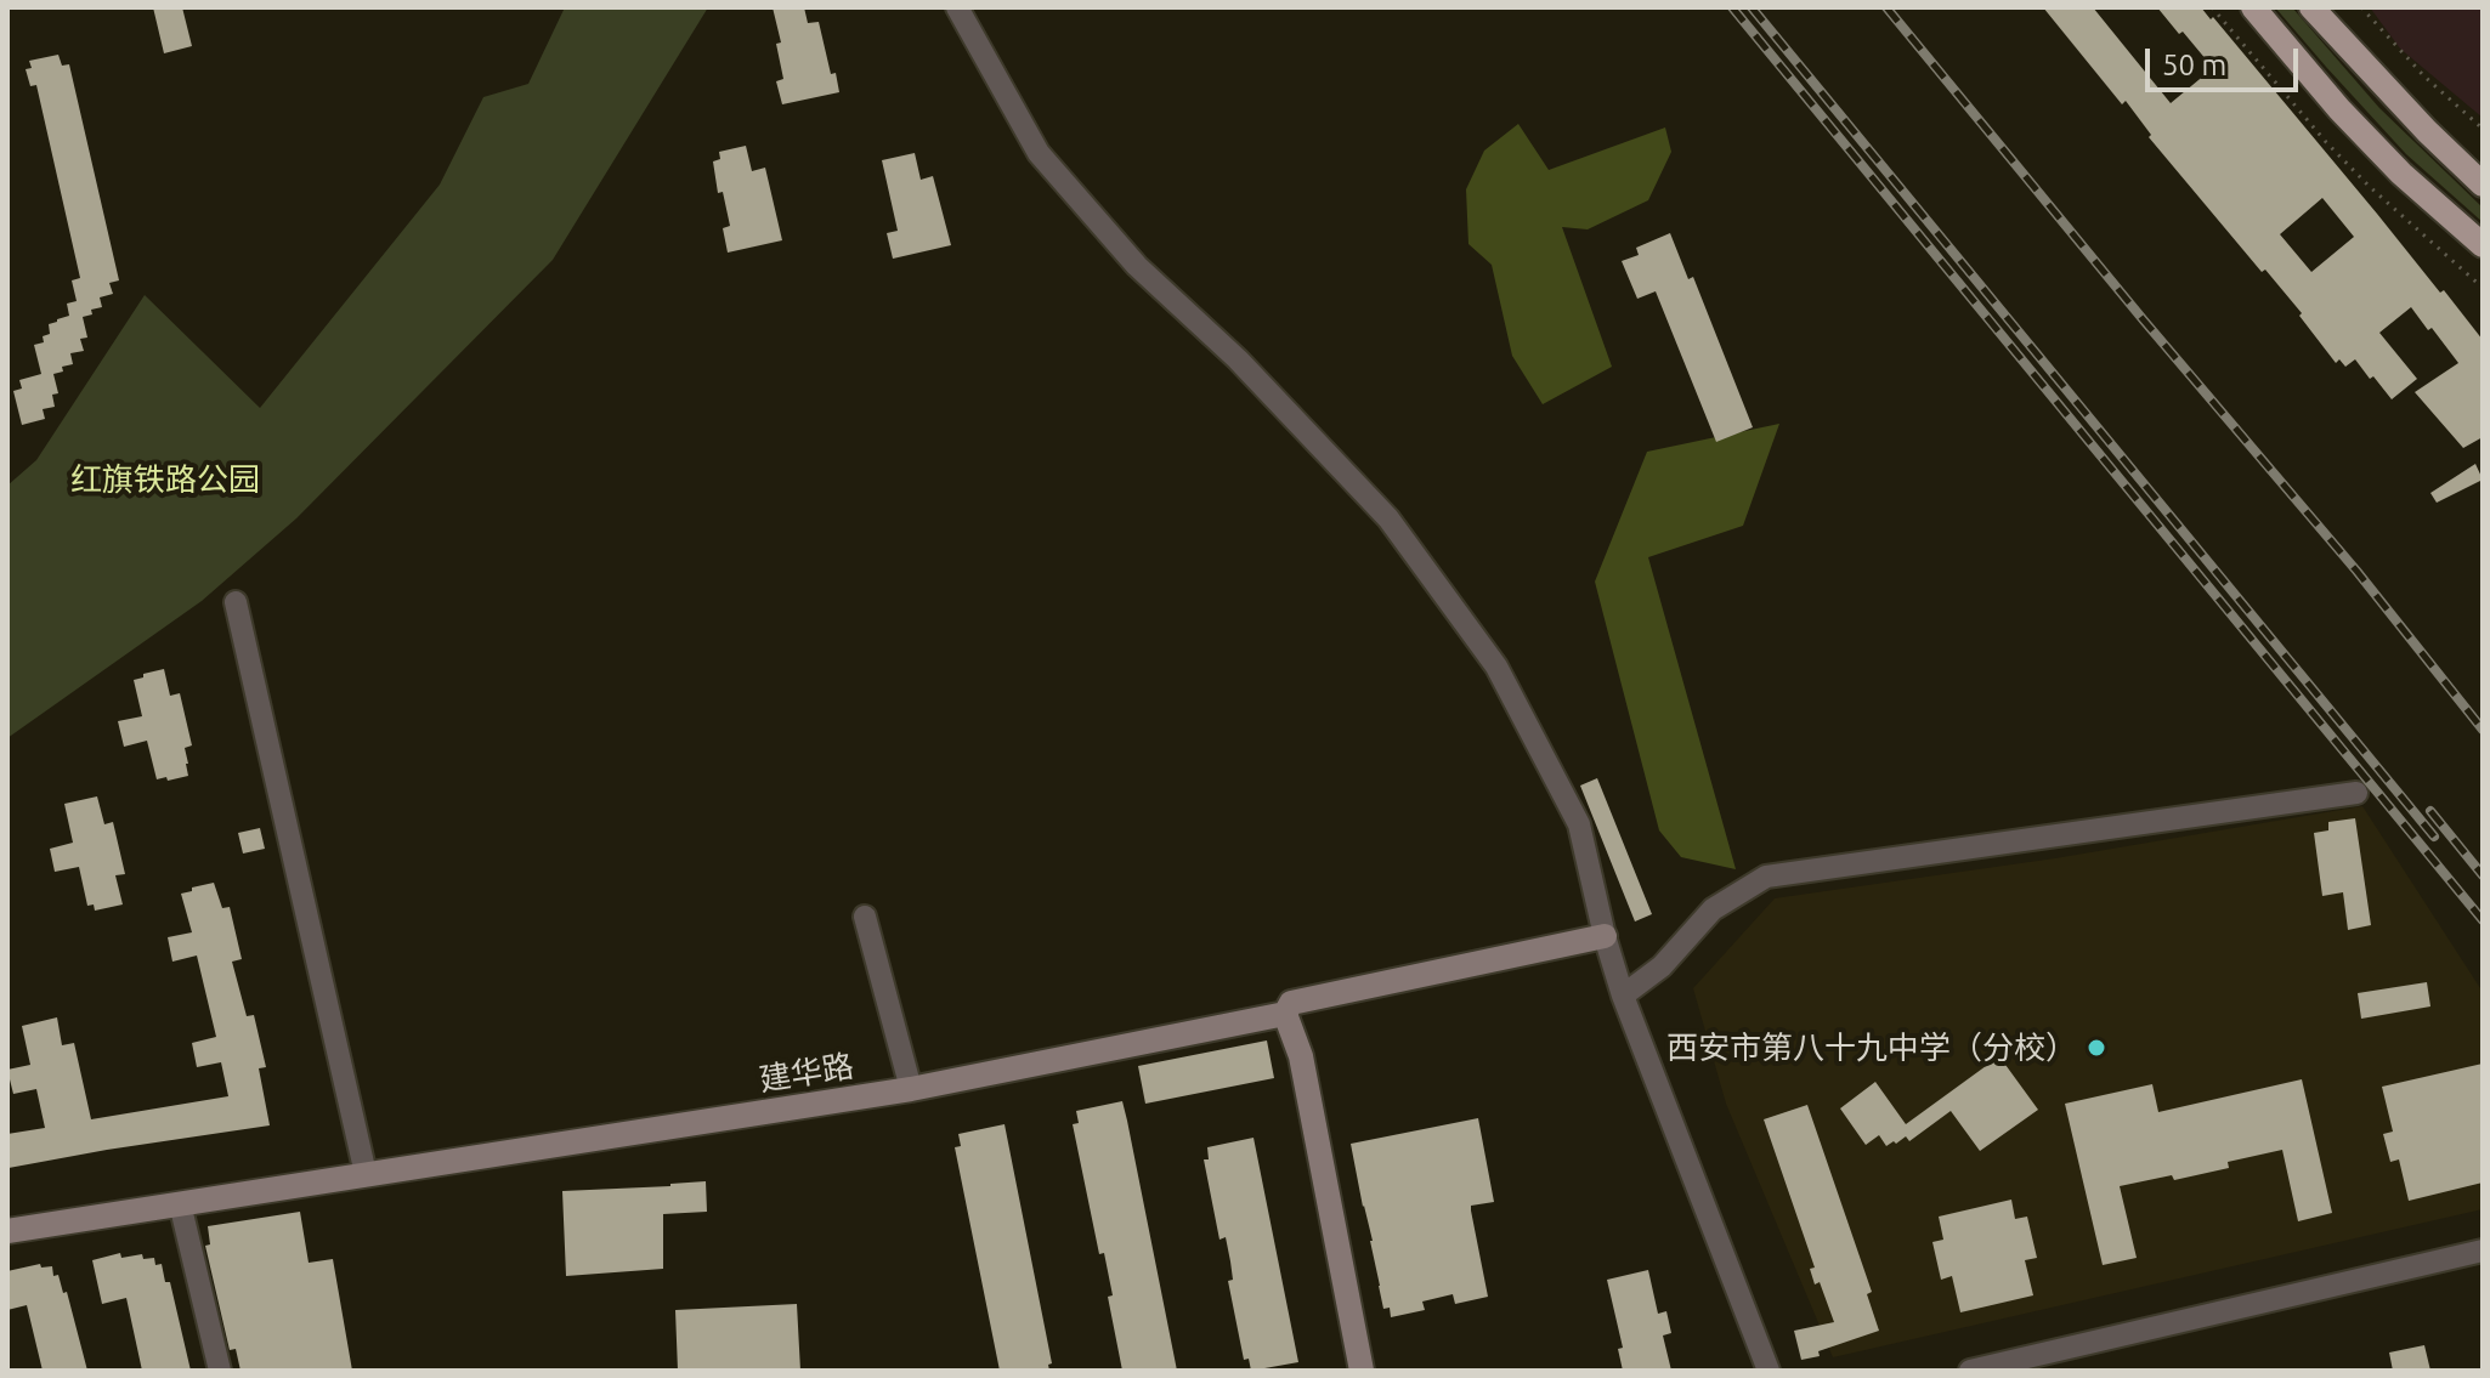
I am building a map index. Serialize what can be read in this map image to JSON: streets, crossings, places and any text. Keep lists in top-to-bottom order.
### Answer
{
  "streets": {
    "street": ["建华路"]
  },
  "parks": ["红旗铁路公园"],
  "places": ["西安市第八十九中学（分校）"],
  "scale_bar": "50 m"
}
